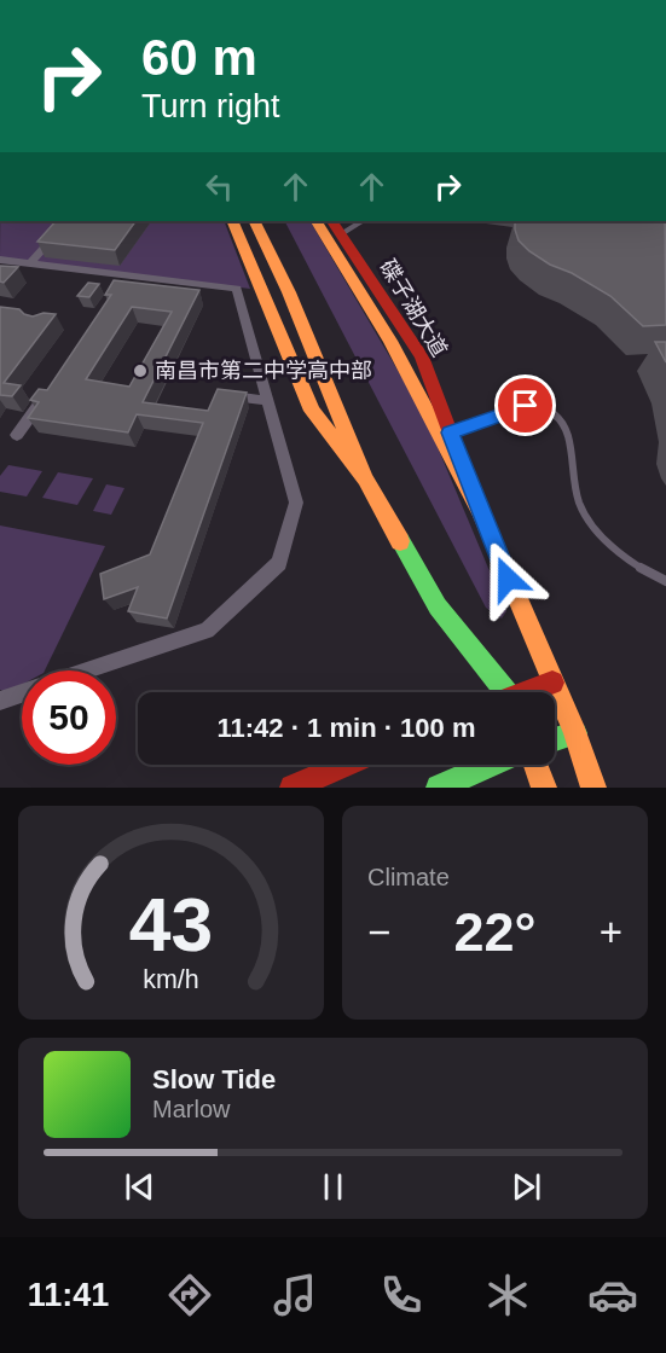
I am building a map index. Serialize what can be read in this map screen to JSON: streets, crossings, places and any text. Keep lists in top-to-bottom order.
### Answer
{
  "streets": {
    "main road": ["碟子湖大道"]
  },
  "places": ["南昌市第二中学高中部"],
  "page": {
    "turn": ["60 m", "Turn right"],
    "limit": "50",
    "trip": "11:42 · 1 min · 100 m",
    "tile": "Climate",
    "heat": ["−", "22°", "+"],
    "song": ["Slow Tide", "Marlow"],
    "tabs": "11:41",
    "gauge": ["43", "km/h"]
  }
}
